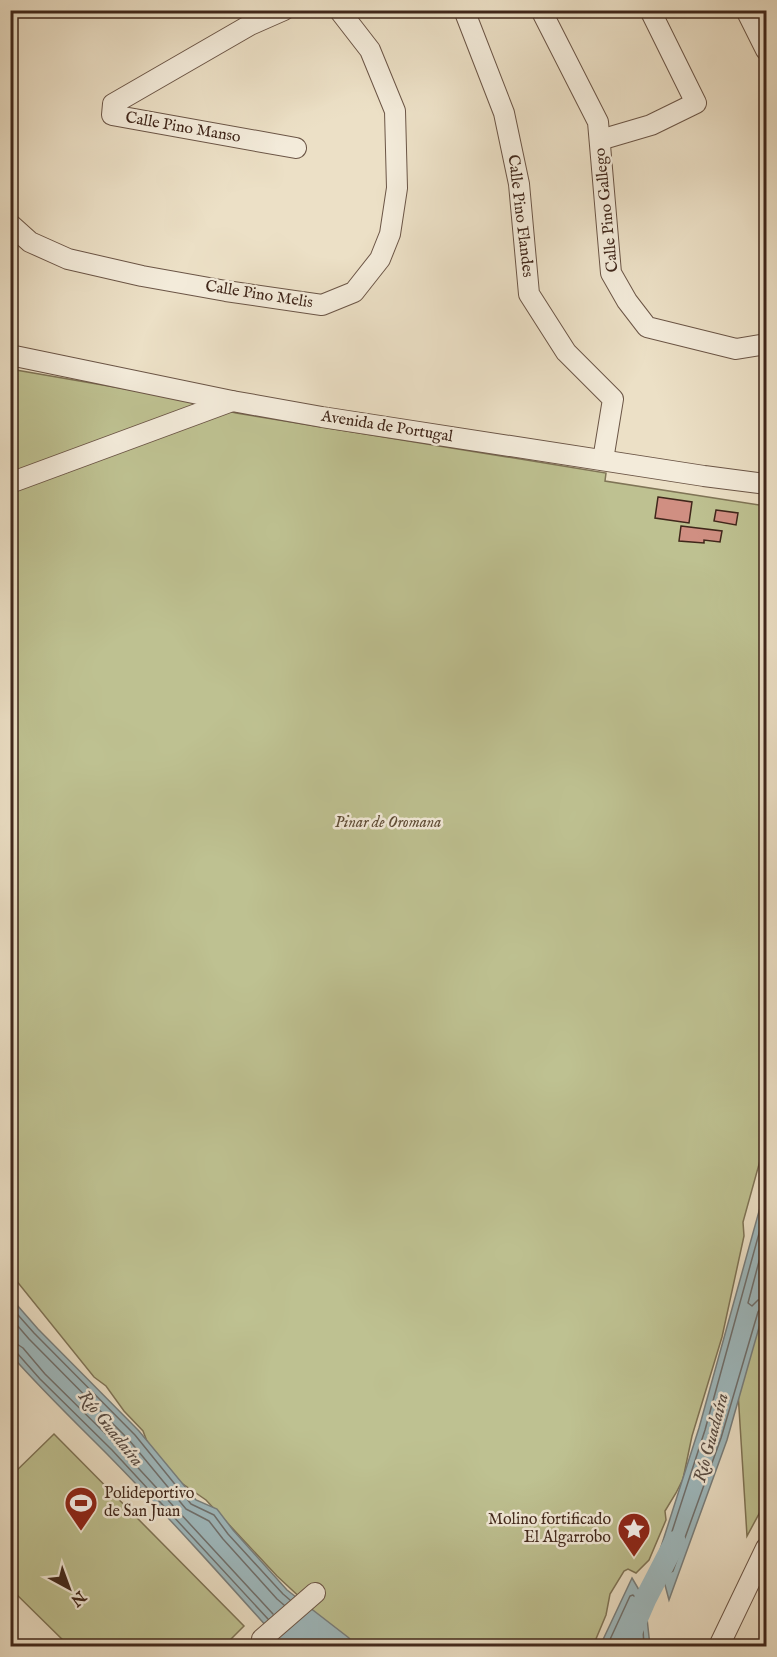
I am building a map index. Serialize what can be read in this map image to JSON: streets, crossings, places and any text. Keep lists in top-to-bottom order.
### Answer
{
  "streets": {
    "street": [
      "Calle Pino Manso",
      "Calle Pino Gallego",
      "Calle Pino Flandes",
      "Calle Pino Melis",
      "Avenida de Portugal"
    ]
  },
  "crossings": [
    ["Calle Pino Flandes", "Avenida de Portugal"]
  ],
  "water": ["Río Guadaíra"],
  "parks": ["Pinar de Oromana"],
  "places": {
    "sports": ["Polideportivo de San Juan"],
    "place": ["Molino fortificado El Algarrobo"]
  },
  "north": "bottom right"
}
